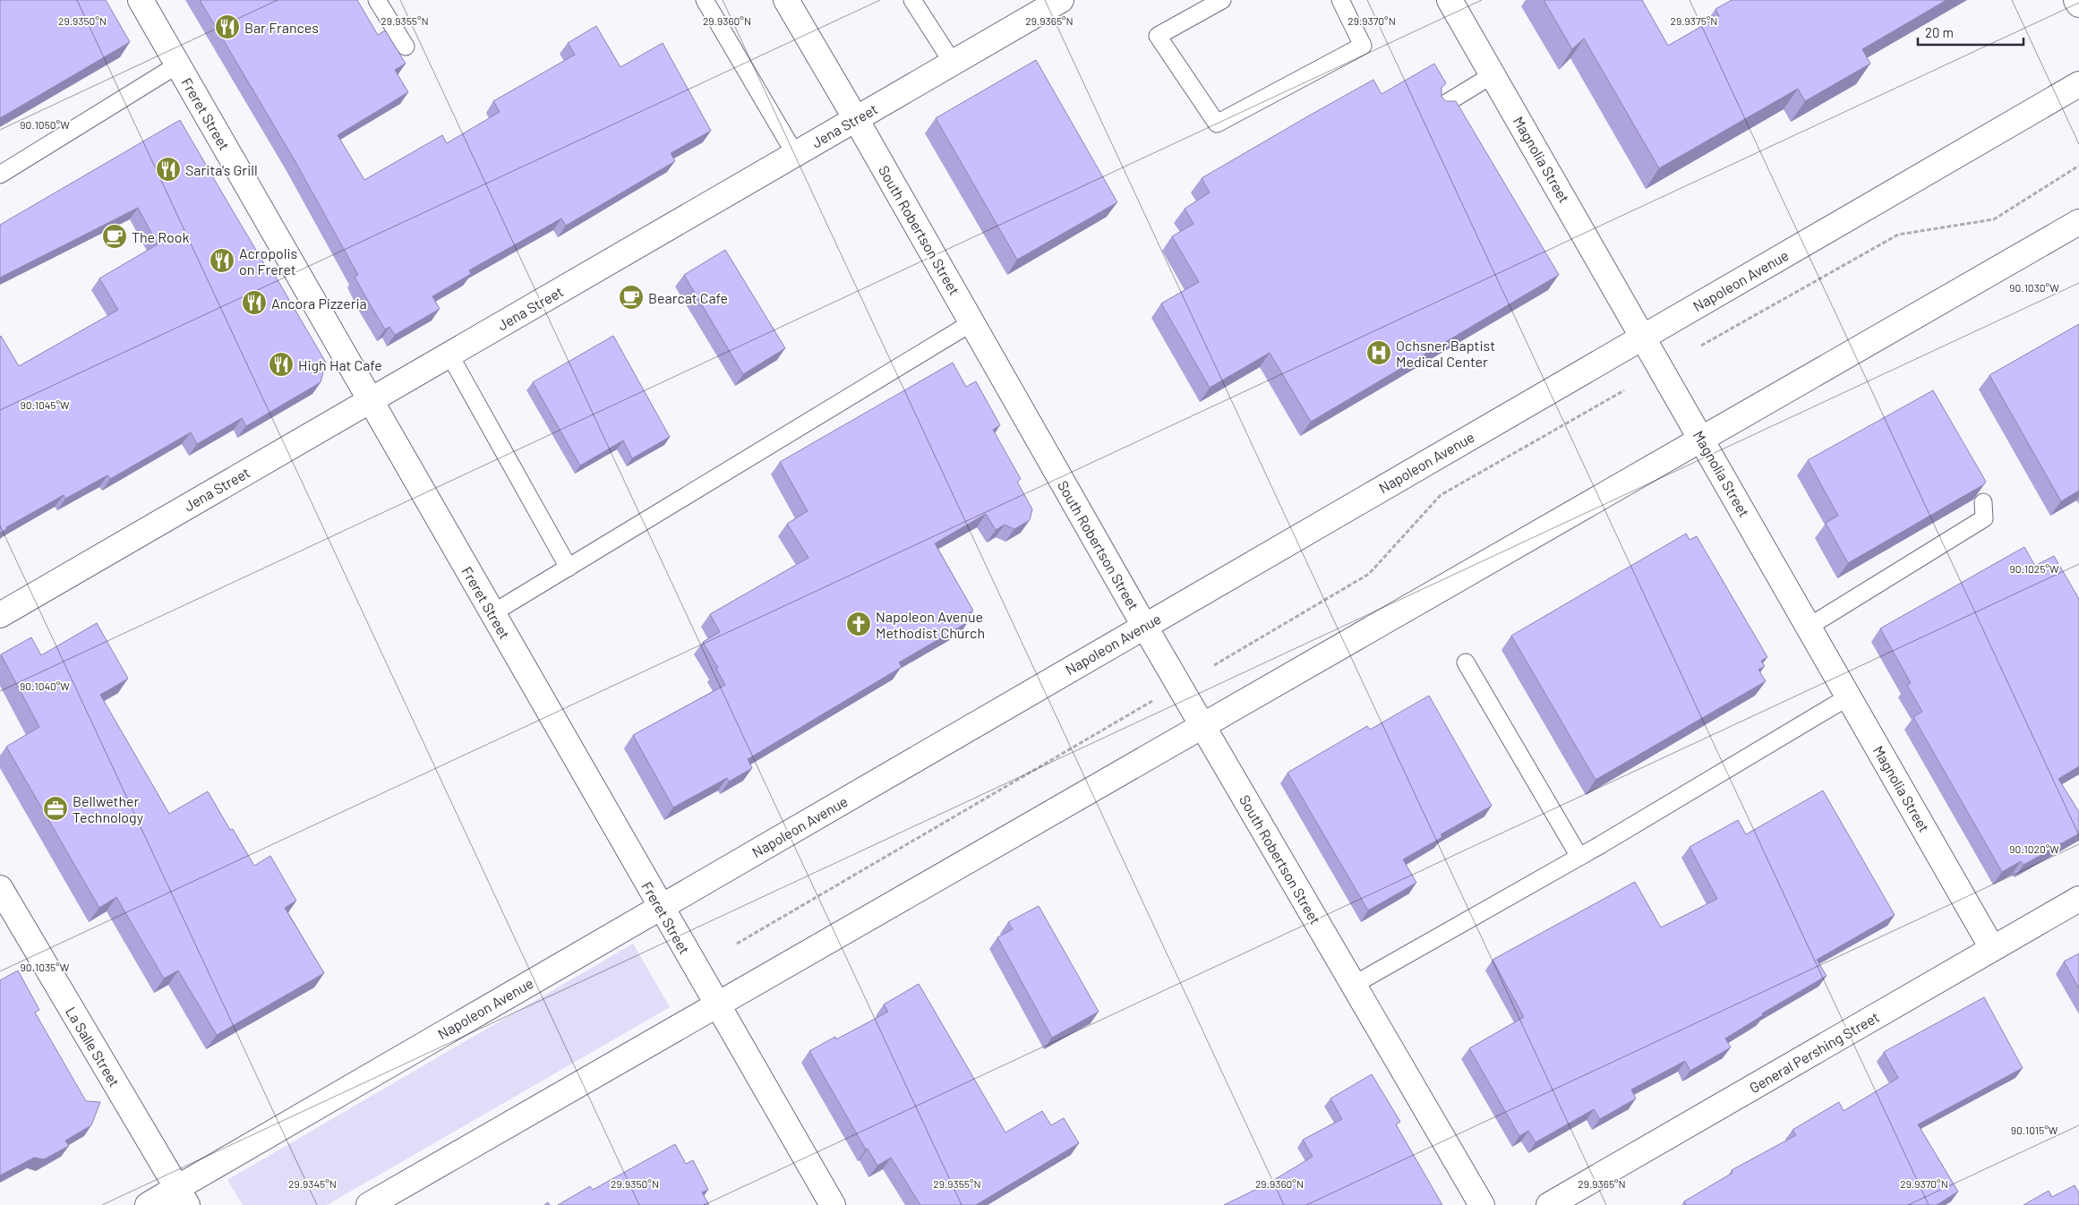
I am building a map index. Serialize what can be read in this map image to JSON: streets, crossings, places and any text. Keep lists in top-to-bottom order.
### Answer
{
  "streets": {
    "street": [
      "Freret Street",
      "Jena Street",
      "Magnolia Street",
      "South Robertson Street",
      "Napoleon Avenue",
      "La Salle Street",
      "General Pershing Street"
    ]
  },
  "crossings": [
    ["Freret Street", "Jena Street"],
    ["Freret Street", "Napoleon Avenue"],
    ["Jena Street", "South Robertson Street"],
    ["Magnolia Street", "Napoleon Avenue"],
    ["Magnolia Street", "General Pershing Street"],
    ["South Robertson Street", "Napoleon Avenue"],
    ["Napoleon Avenue", "La Salle Street"]
  ],
  "places": {
    "restaurant": [
      "Bar Frances",
      "Sarita's Grill",
      "Acropolis on Freret",
      "Ancora Pizzeria",
      "High Hat Cafe"
    ],
    "cafe": ["The Rook", "Bearcat Cafe"],
    "hospital": ["Ochsner Baptist Medical Center"],
    "church": ["Napoleon Avenue Methodist Church"],
    "office": ["Bellwether Technology"]
  },
  "scale_bar": "20 m",
  "coordinates": [
    "29.9350°N",
    "29.9355°N",
    "29.9360°N",
    "29.9365°N",
    "29.9370°N",
    "29.9375°N",
    "90.1050°W",
    "90.1030°W",
    "90.1045°W",
    "90.1025°W",
    "90.1040°W",
    "90.1020°W",
    "90.1035°W",
    "90.1015°W",
    "29.9345°N"
  ]
}
